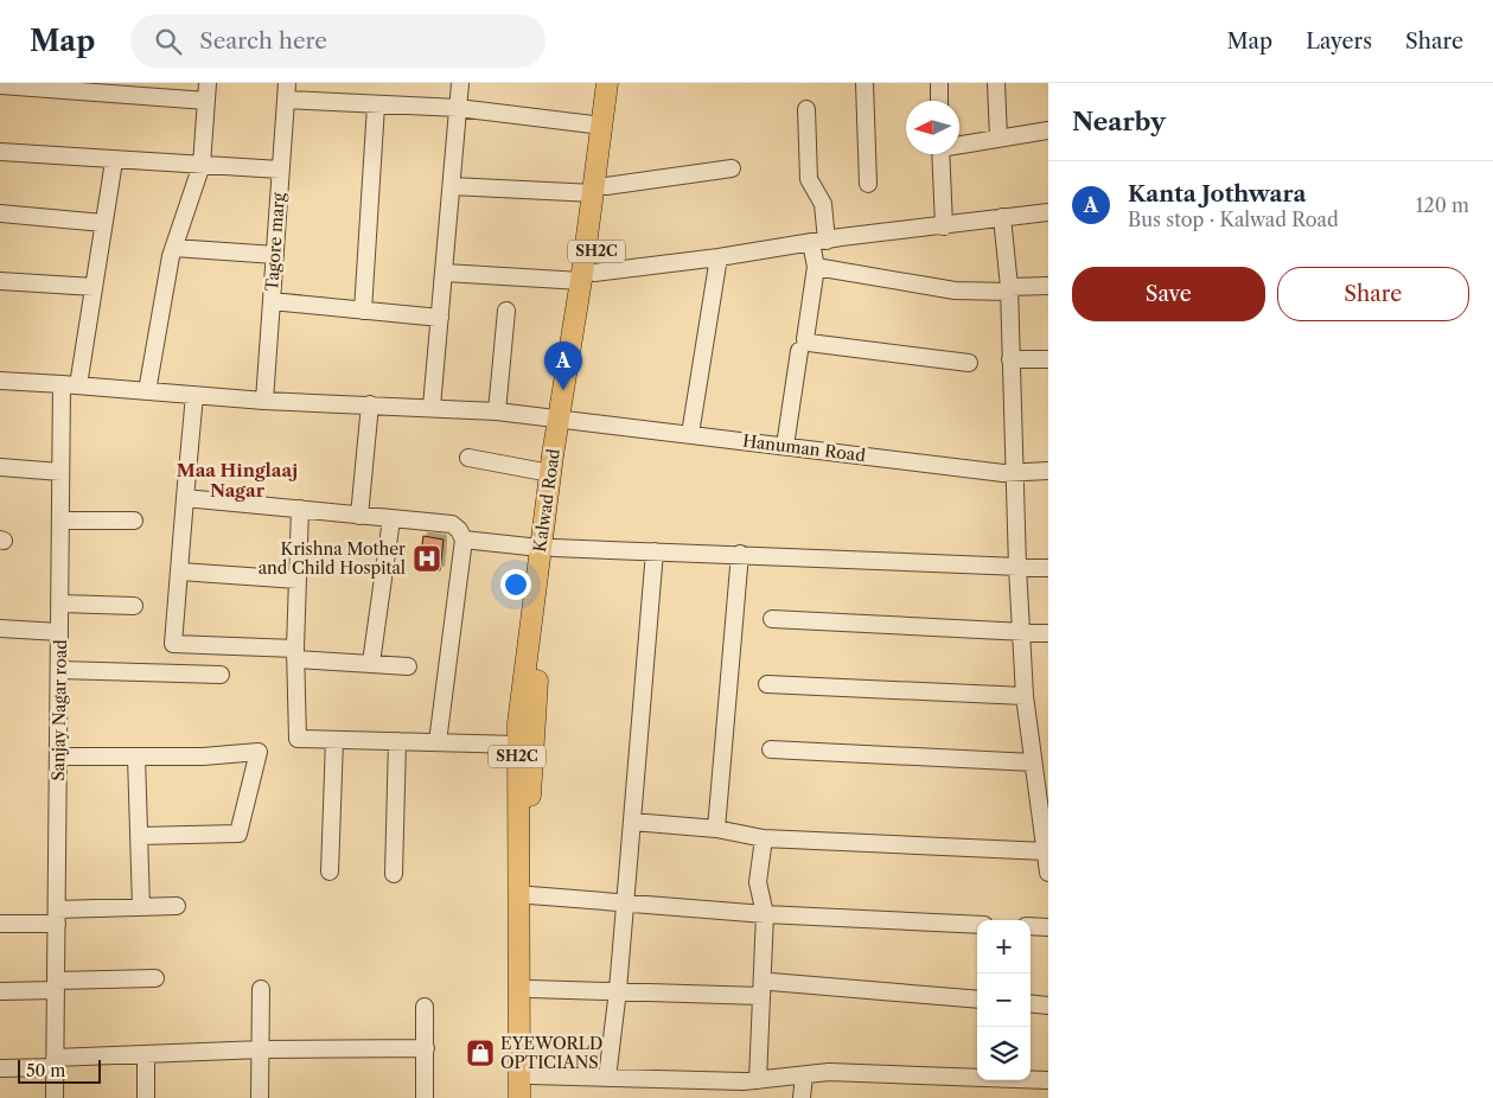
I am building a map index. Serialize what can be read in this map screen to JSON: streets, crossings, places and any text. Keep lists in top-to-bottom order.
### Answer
{
  "streets": {
    "main road": ["SH2C", "Kalwad Road"],
    "street": ["Tagore marg", "Hanuman Road", "Sanjay Nagar road"]
  },
  "crossings": [
    ["Tagore marg", "Hanuman Road"],
    ["Hanuman Road", "Kalwad Road"],
    ["Hanuman Road", "Sanjay Nagar road"]
  ],
  "districts": ["Maa Hinglaaj Nagar"],
  "places": {
    "hospital": ["Krishna Mother and Child Hospital"],
    "shop": ["EYEWORLD OPTICIANS"]
  },
  "scale_bar": "50 m",
  "north": "left",
  "page": {
    "header": "Map",
    "search": "Search here",
    "nav": ["Map", "Layers", "Share"],
    "heading": "Nearby",
    "list": [
      {
        "mark": "A",
        "name": "Kanta Jothwara",
        "note": "Bus stop · Kalwad Road",
        "value": "120 m"
      }
    ],
    "buttons": ["Save", "Share"],
    "pins": "A",
    "map_buttons": ["+", "−"],
    "scale": "50 m"
  }
}
